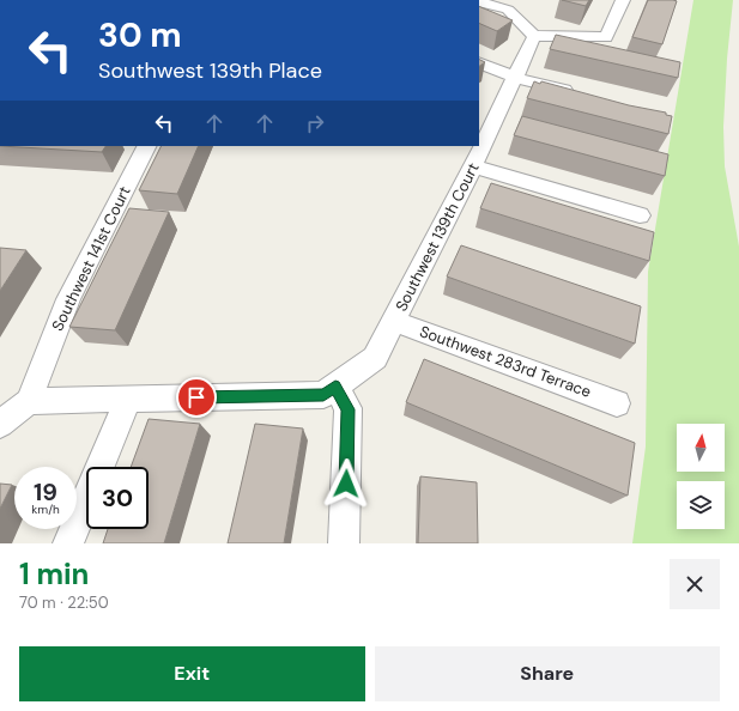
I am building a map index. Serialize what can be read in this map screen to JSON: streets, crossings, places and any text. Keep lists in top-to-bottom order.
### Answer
{
  "streets": {
    "street": ["Southwest 139th Court", "Southwest 141st Court", "Southwest 283rd Terrace"]
  },
  "crossings": [
    ["Southwest 139th Court", "Southwest 283rd Terrace"]
  ],
  "north": "top",
  "page": {
    "turn": ["30 m", "Southwest 139th Place"],
    "speed": "19 km/h",
    "limit": "30",
    "heading": ["1 min", "70 m · 22:50"],
    "buttons": ["Exit", "Share"]
  }
}
